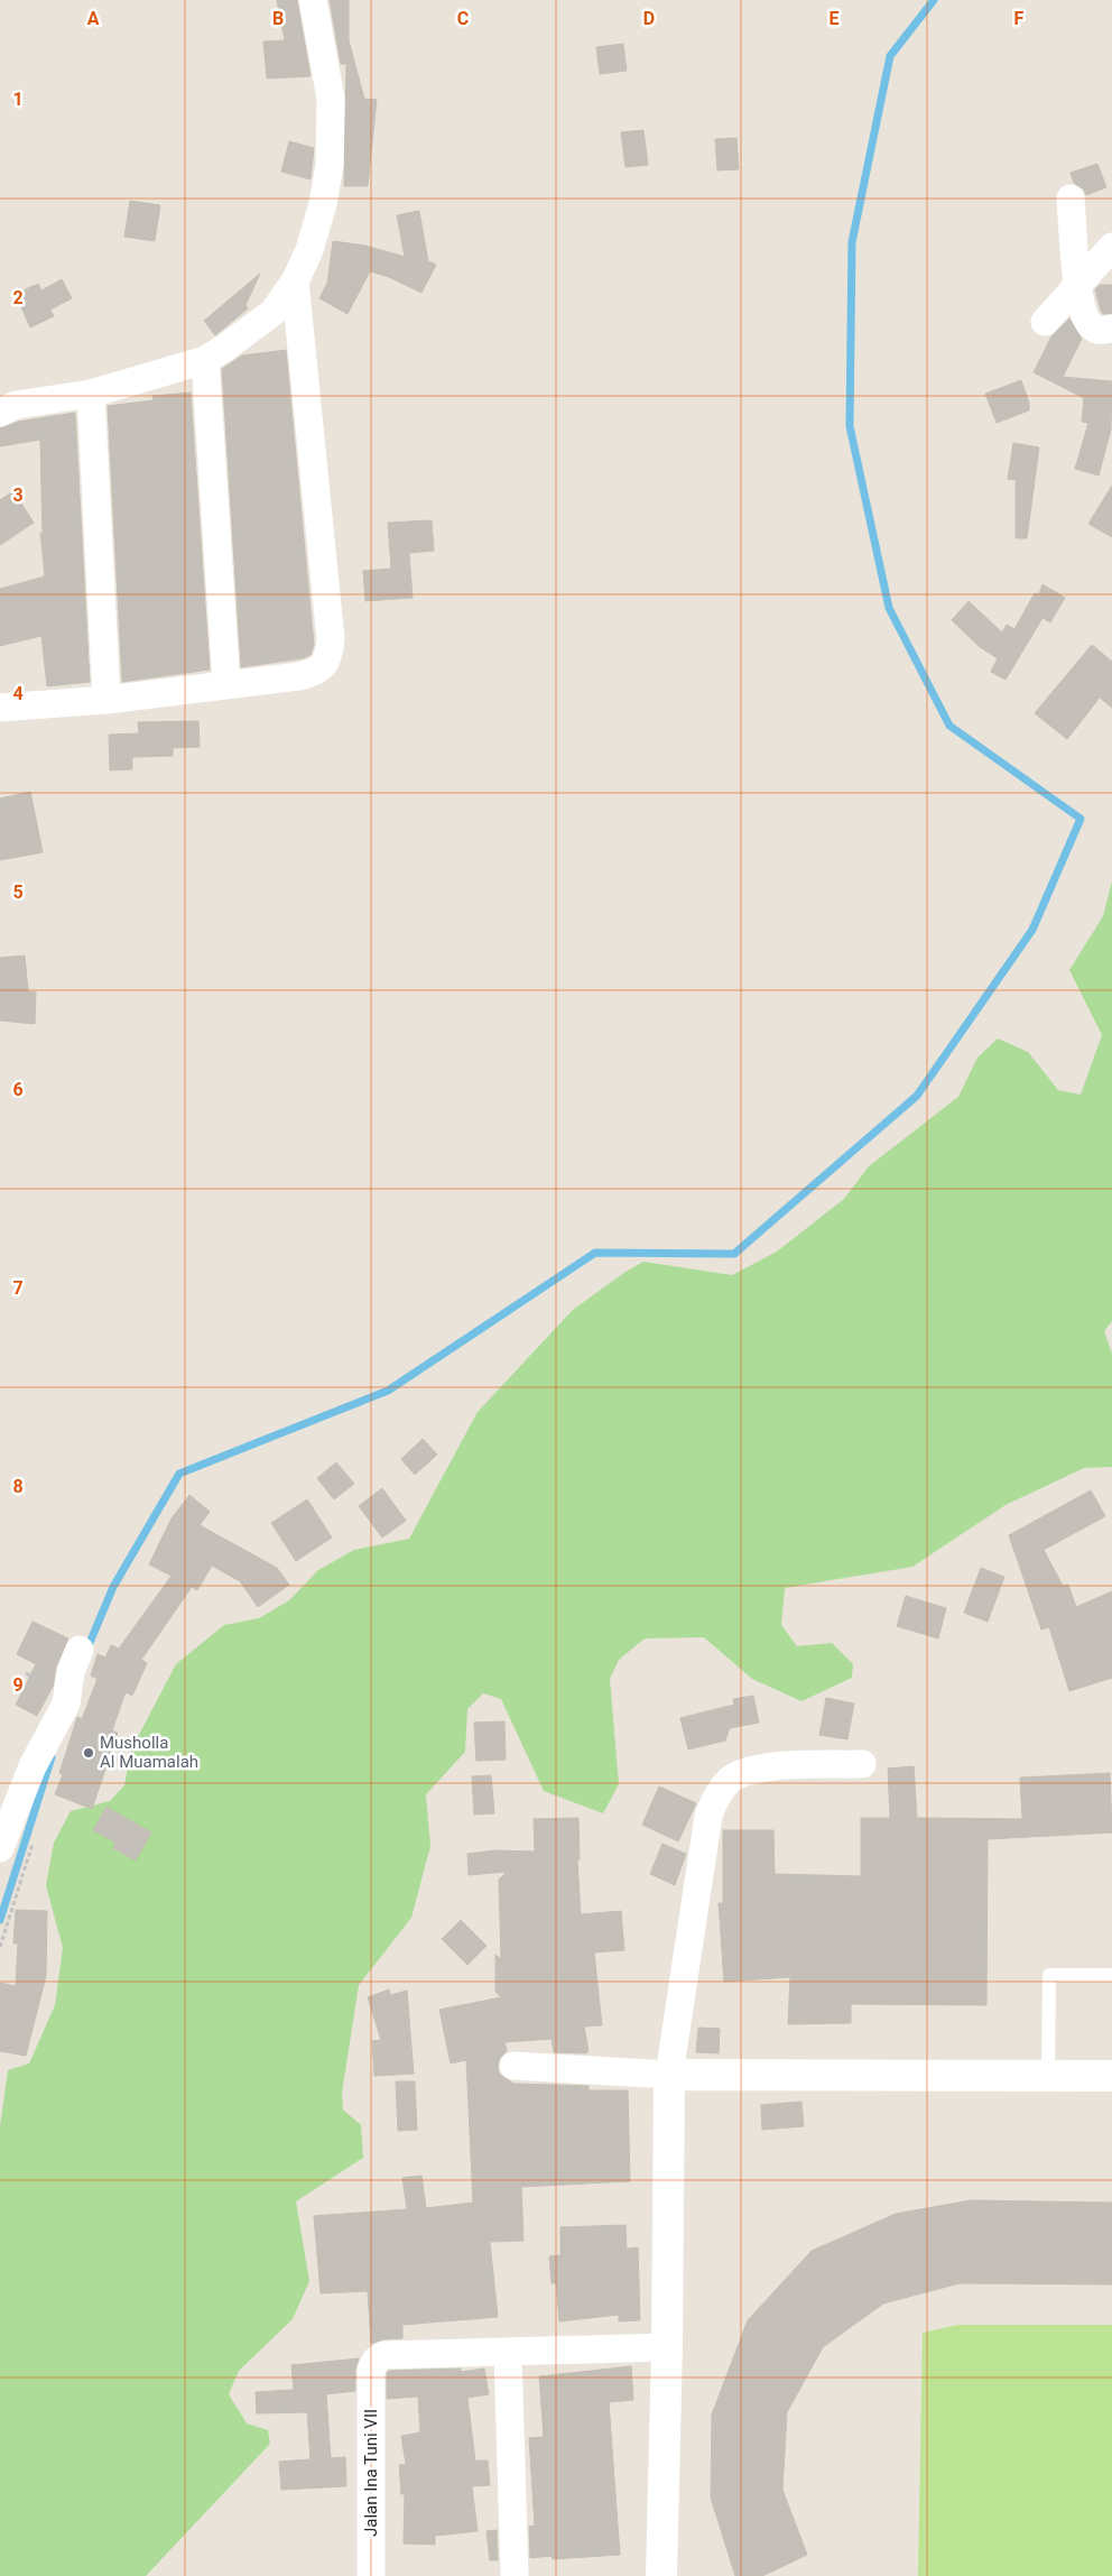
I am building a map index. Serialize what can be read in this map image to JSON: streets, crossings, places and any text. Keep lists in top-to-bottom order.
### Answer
{
  "streets": {
    "street": ["Jalan Ina Tuni VII"]
  },
  "places": ["Musholla Al Muamalah"],
  "grid": {
    "columns": [
      "A",
      "B",
      "C",
      "D",
      "E",
      "F"
    ],
    "rows": [
      "1",
      "2",
      "3",
      "4",
      "5",
      "6",
      "7",
      "8",
      "9"
    ]
  }
}
